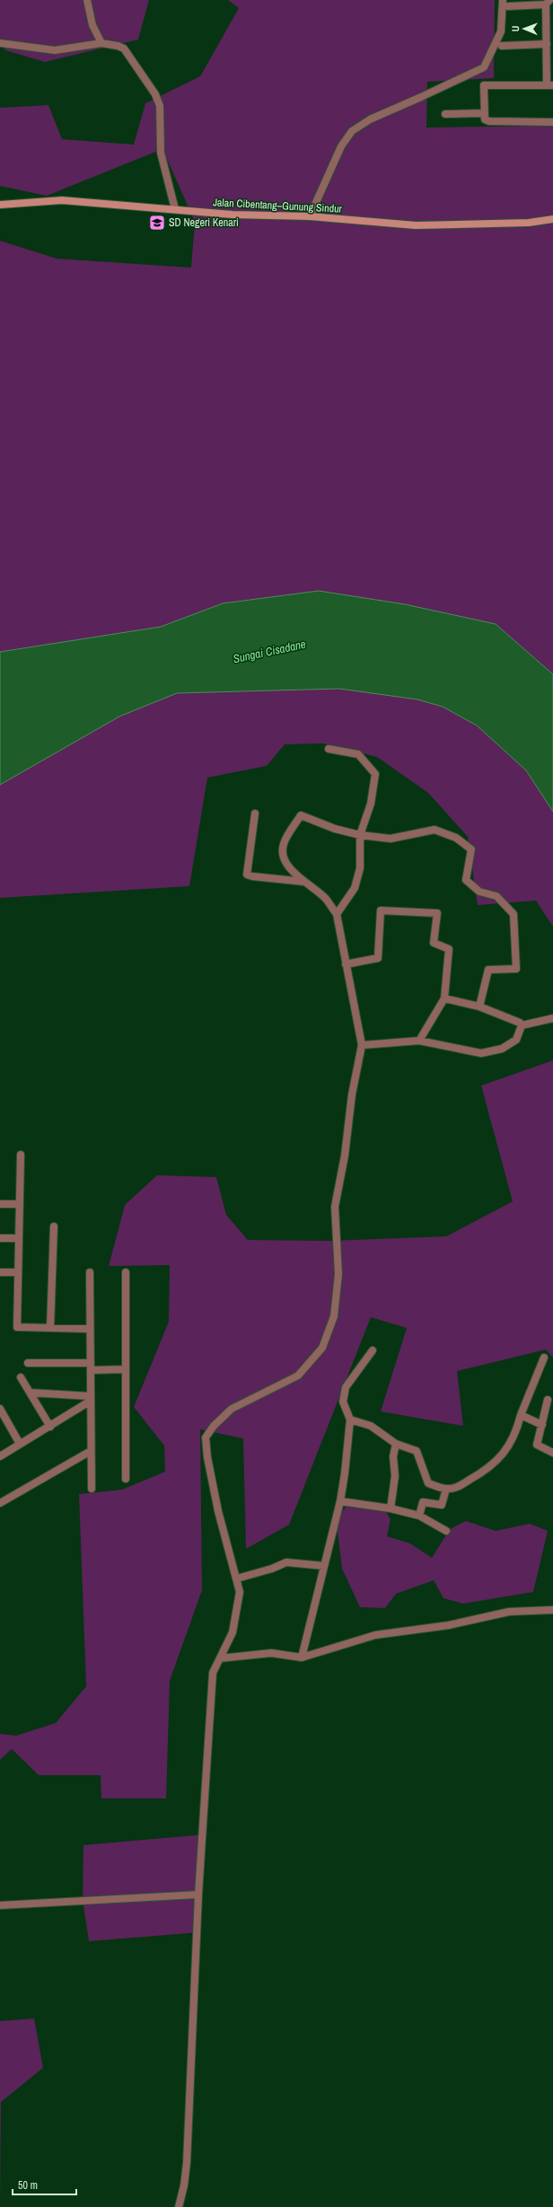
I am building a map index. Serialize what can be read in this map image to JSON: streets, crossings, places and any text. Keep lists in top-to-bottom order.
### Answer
{
  "streets": {
    "street": ["Jalan Cibentang–Gunung Sindur"]
  },
  "water": ["Sungai Cisadane"],
  "places": {
    "school or university": ["SD Negeri Kenari"]
  },
  "scale_bar": "50 m",
  "north": "left"
}
